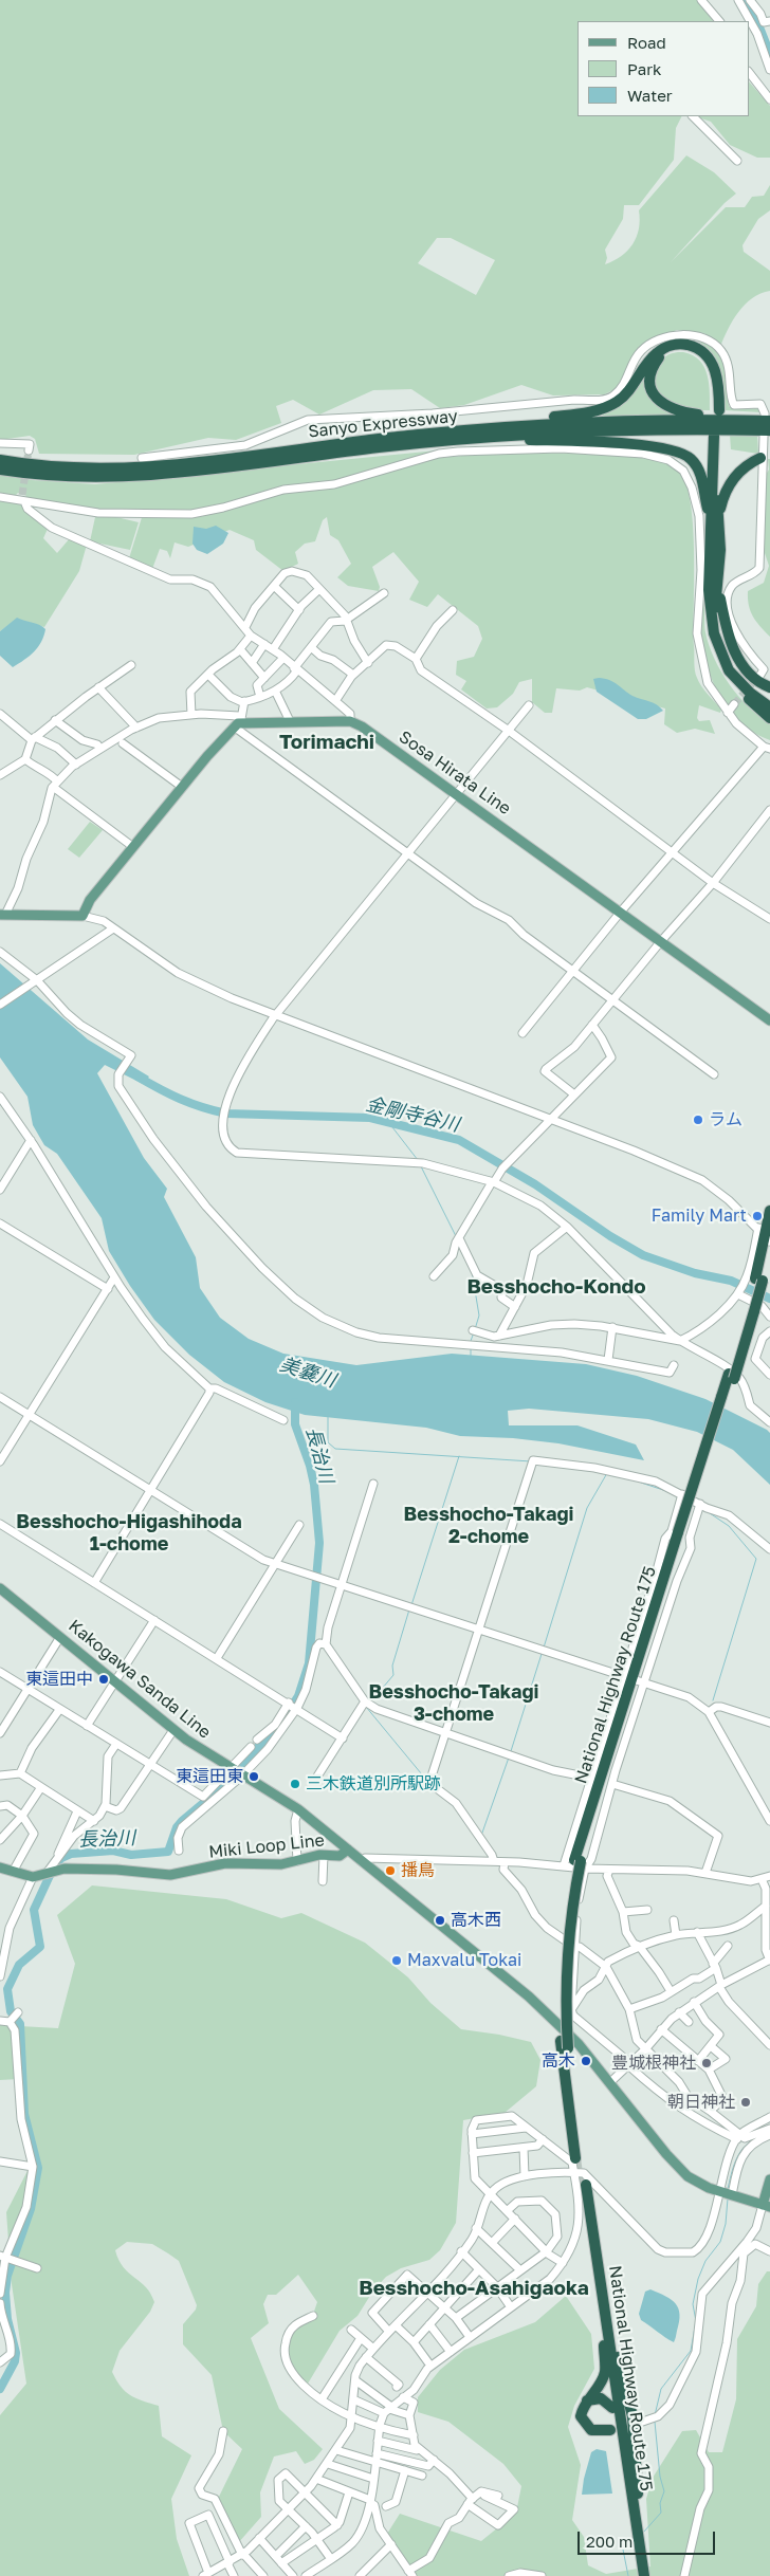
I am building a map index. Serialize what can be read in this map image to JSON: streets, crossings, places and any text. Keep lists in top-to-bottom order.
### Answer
{
  "streets": {
    "highway": ["Sanyo Expressway", "National Highway Route 175"],
    "main road": ["Sosa Hirata Line", "Kakogawa Sanda Line", "Miki Loop Line"]
  },
  "crossings": [
    ["Kakogawa Sanda Line", "Miki Loop Line"]
  ],
  "districts": [
    "Torimachi",
    "Besshocho-Kondo",
    "Besshocho-Takagi 2-chome",
    "Besshocho-Higashihoda 1-chome",
    "Besshocho-Takagi 3-chome",
    "Besshocho-Asahigaoka"
  ],
  "water": ["金剛寺谷川", "美嚢川", "長治川"],
  "places": [
    "ラム",
    "Family Mart",
    "東這田中",
    "東這田東",
    "三木鉄道別所駅跡",
    "播鳥",
    "高木西",
    "Maxvalu Tokai",
    "高木",
    "豊城根神社",
    "朝日神社"
  ],
  "legend": ["Road", "Park", "Water"],
  "scale_bar": "200 m"
}
